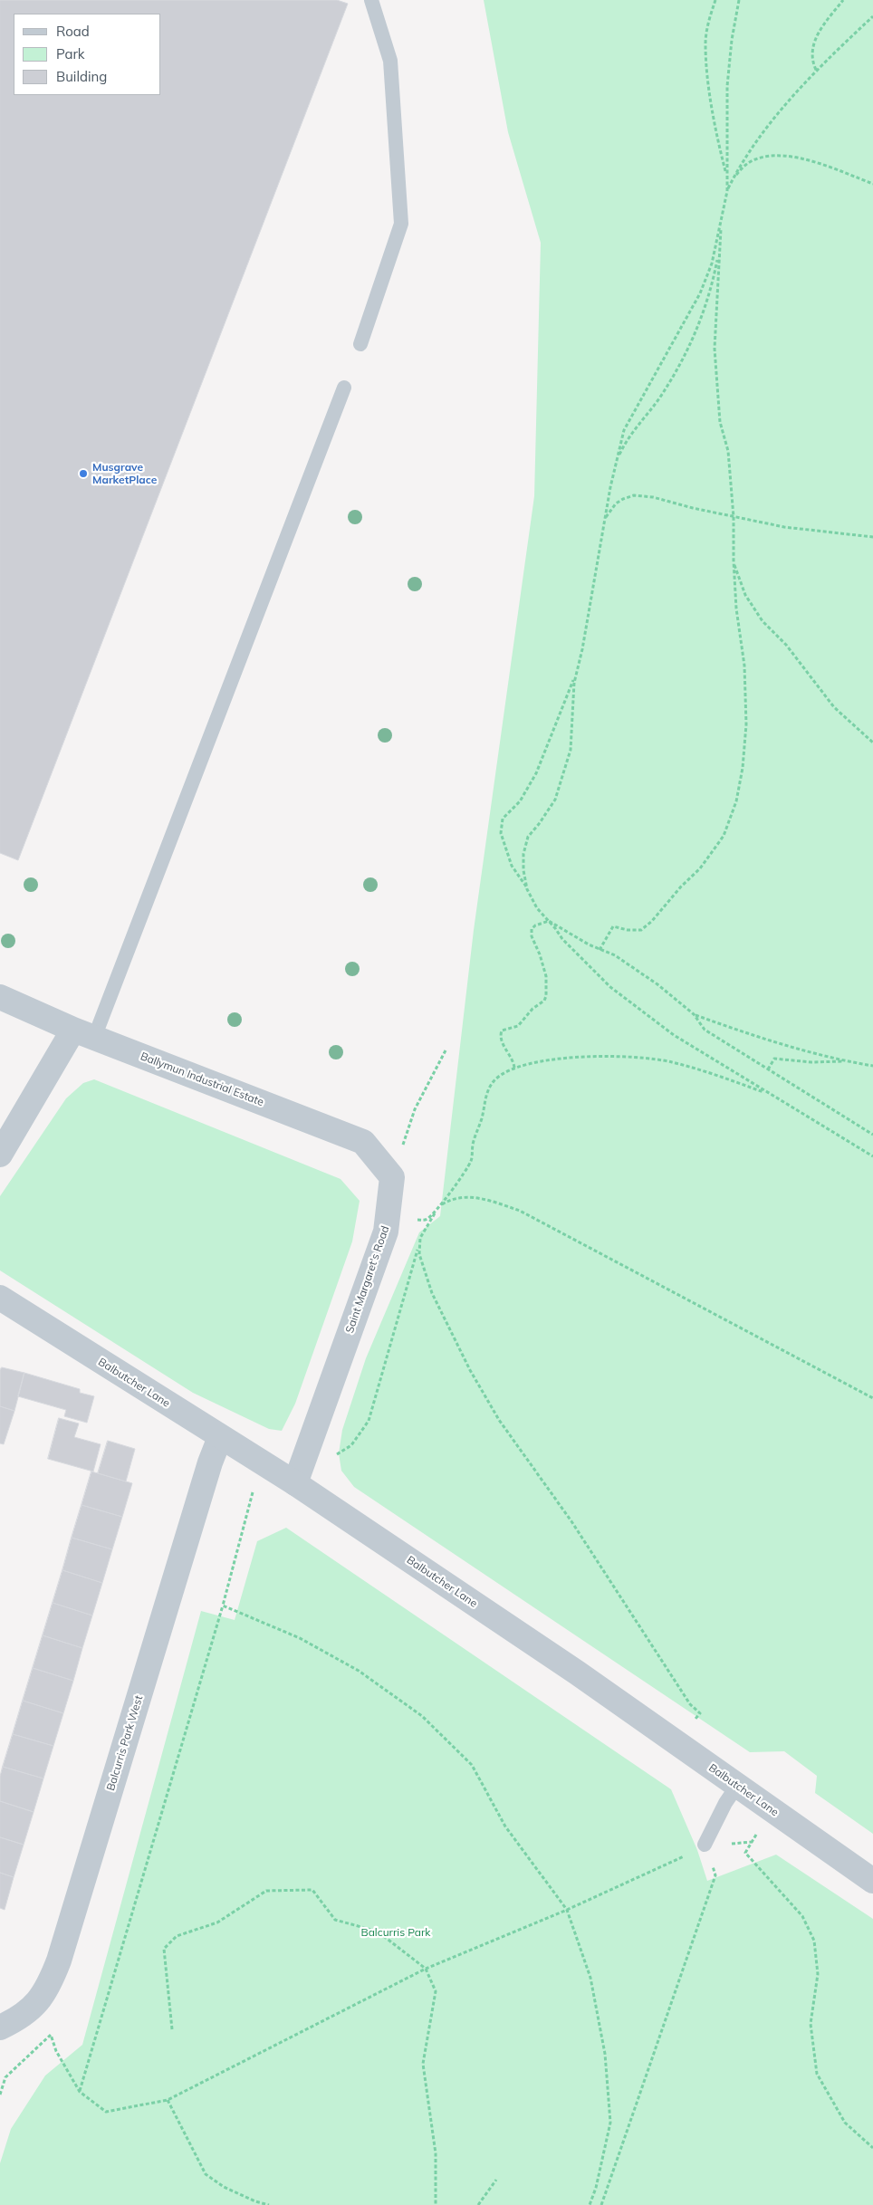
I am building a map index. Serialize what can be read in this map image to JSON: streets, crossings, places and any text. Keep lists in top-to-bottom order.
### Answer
{
  "streets": {
    "street": [
      "Ballymun Industrial Estate",
      "Saint Margaret's Road",
      "Balbutcher Lane",
      "Balcurris Park West"
    ]
  },
  "crossings": [
    ["Ballymun Industrial Estate", "Saint Margaret's Road"],
    ["Saint Margaret's Road", "Balbutcher Lane"],
    ["Balbutcher Lane", "Balcurris Park West"]
  ],
  "parks": ["Balcurris Park"],
  "places": ["Musgrave MarketPlace"],
  "legend": ["Road", "Park", "Building"]
}
